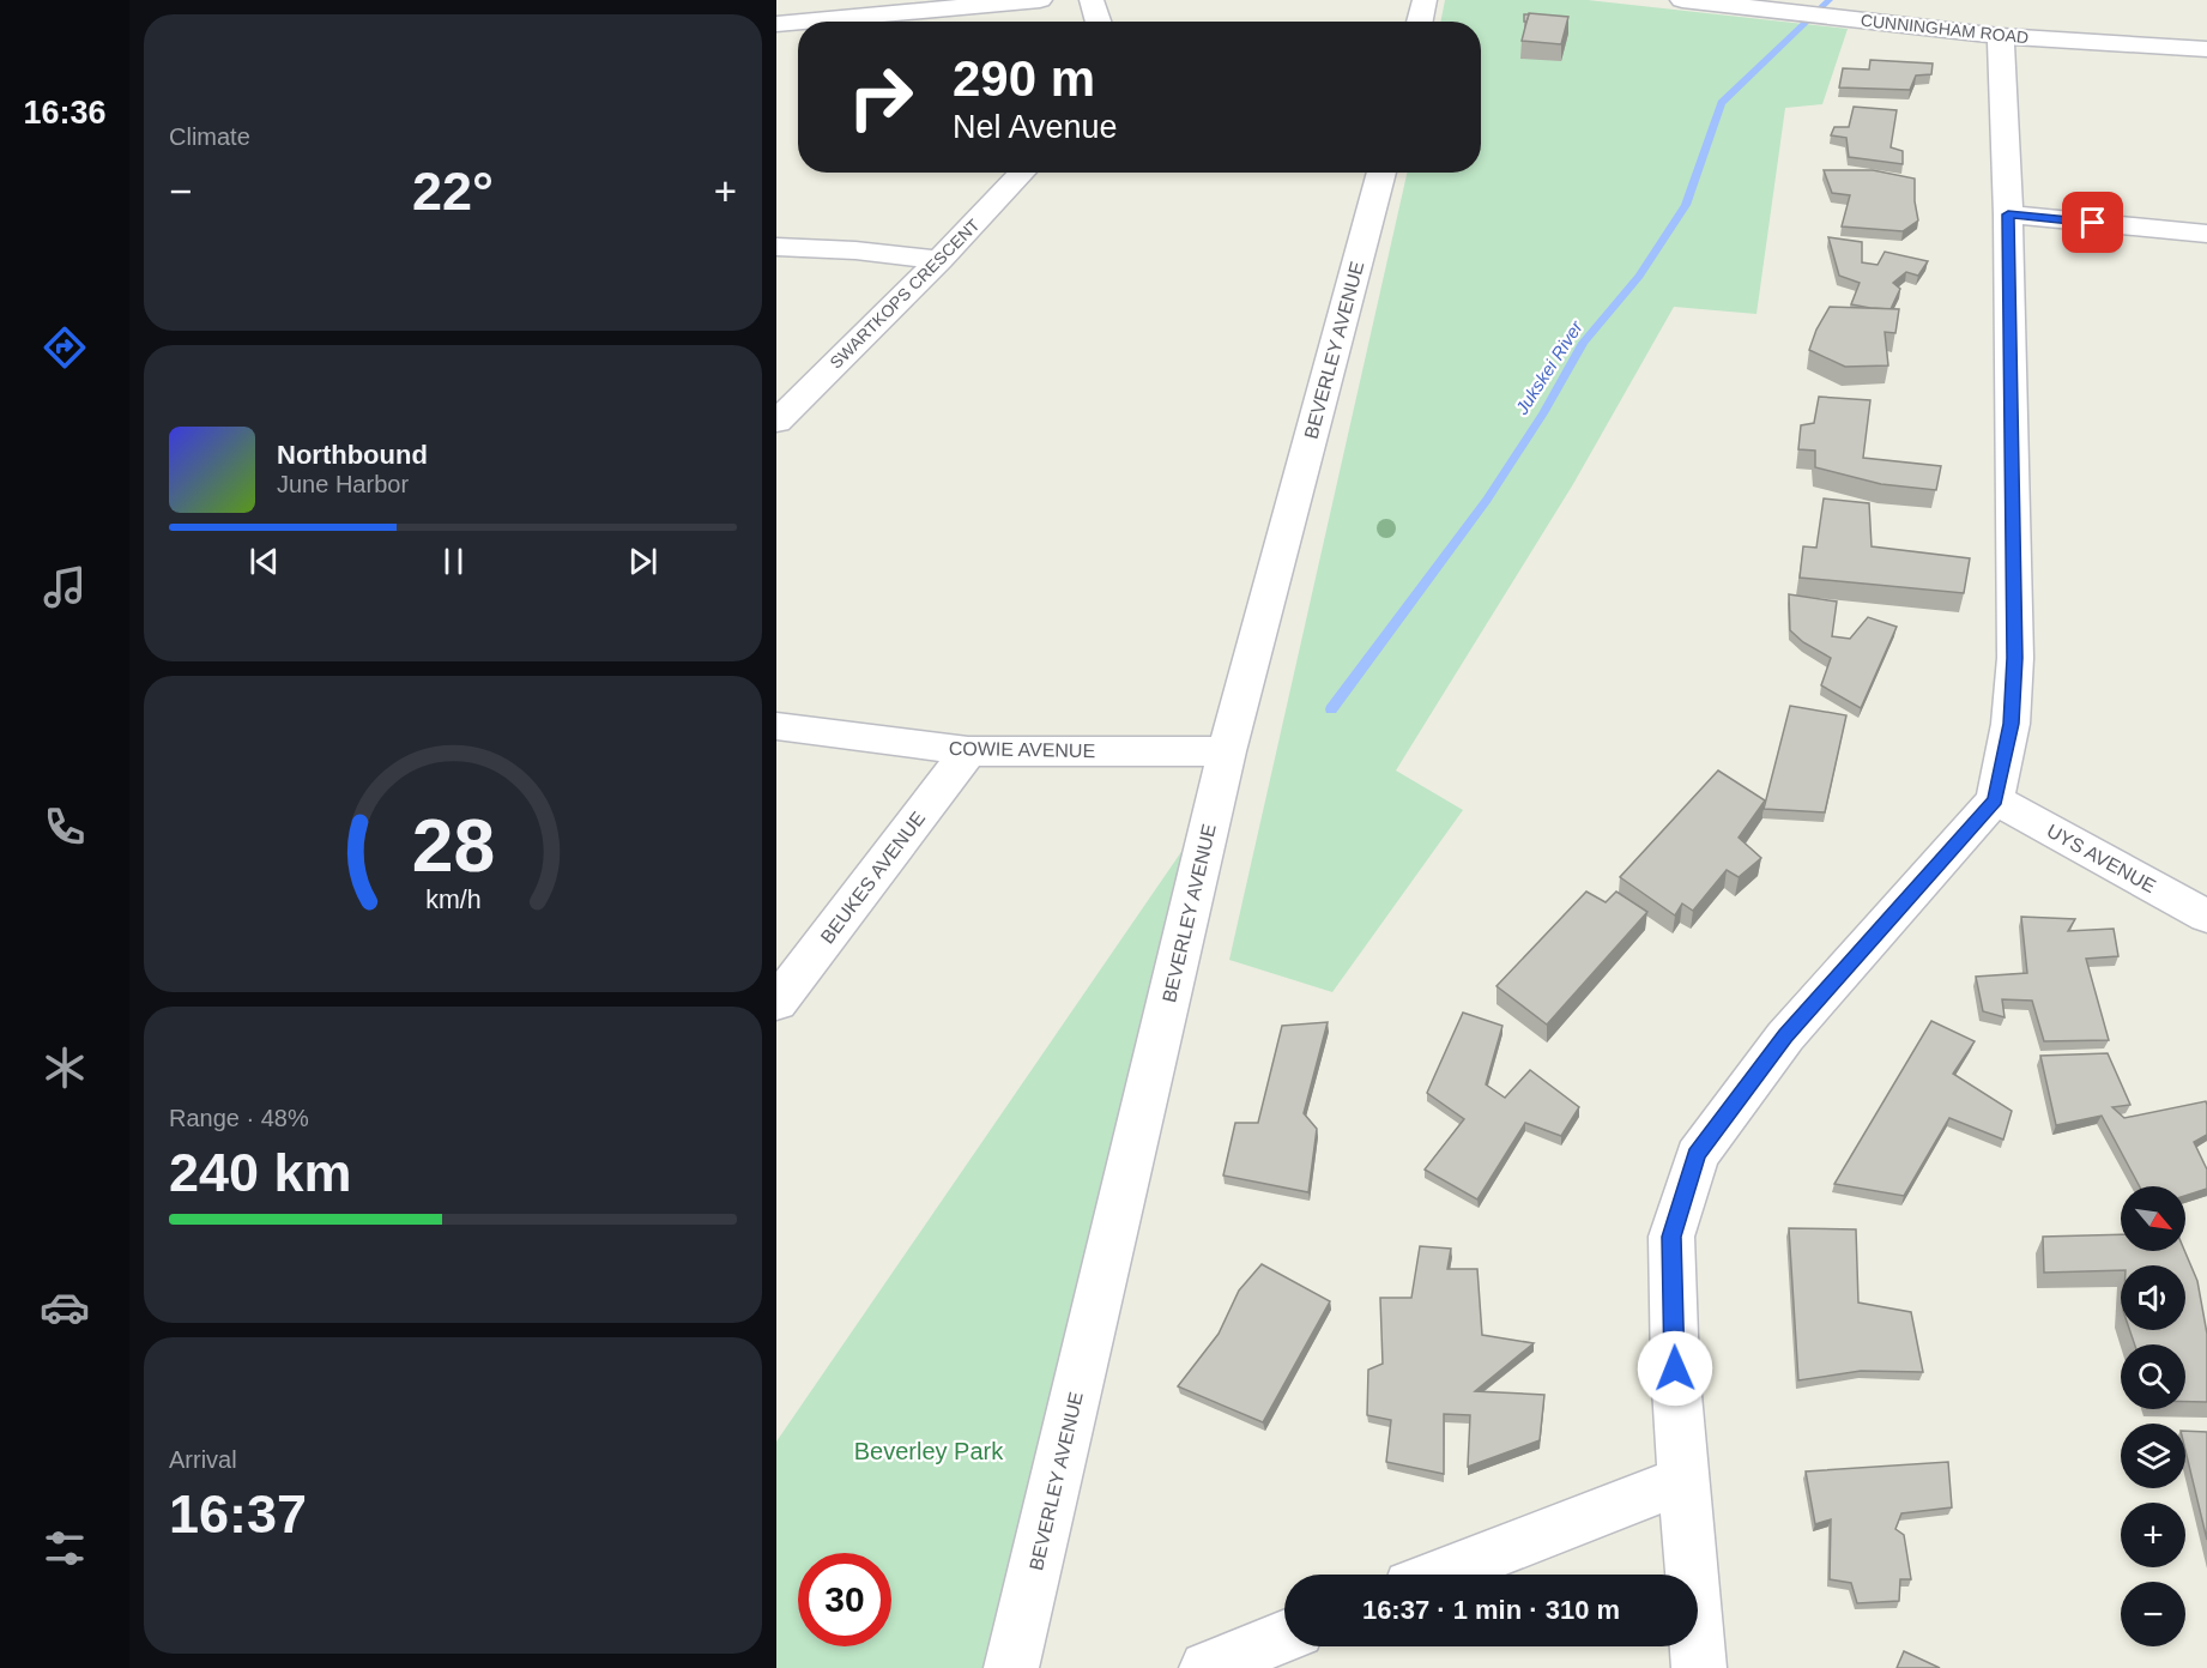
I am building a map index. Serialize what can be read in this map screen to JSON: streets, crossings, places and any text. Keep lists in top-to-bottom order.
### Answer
{
  "streets": {
    "street": [
      "CUNNINGHAM ROAD",
      "SWARTKOPS CRESCENT",
      "BEVERLEY AVENUE",
      "COWIE AVENUE",
      "UYS AVENUE",
      "BEUKES AVENUE"
    ]
  },
  "crossings": [
    ["BEVERLEY AVENUE", "COWIE AVENUE"],
    ["COWIE AVENUE", "BEUKES AVENUE"]
  ],
  "water": ["Jukskei River"],
  "parks": ["Beverley Park"],
  "north": "bottom right",
  "page": {
    "tabs": "16:36",
    "tile": [
      "Climate",
      ["Range · 48%", "240 km"],
      ["Arrival", "16:37"]
    ],
    "turn": ["290 m", "Nel Avenue"],
    "heat": ["−", "22°", "+"],
    "song": ["Northbound", "June Harbor"],
    "map_buttons": ["+", "−"],
    "limit": "30",
    "trip": "16:37 · 1 min · 310 m",
    "gauge": ["28", "km/h"]
  }
}
